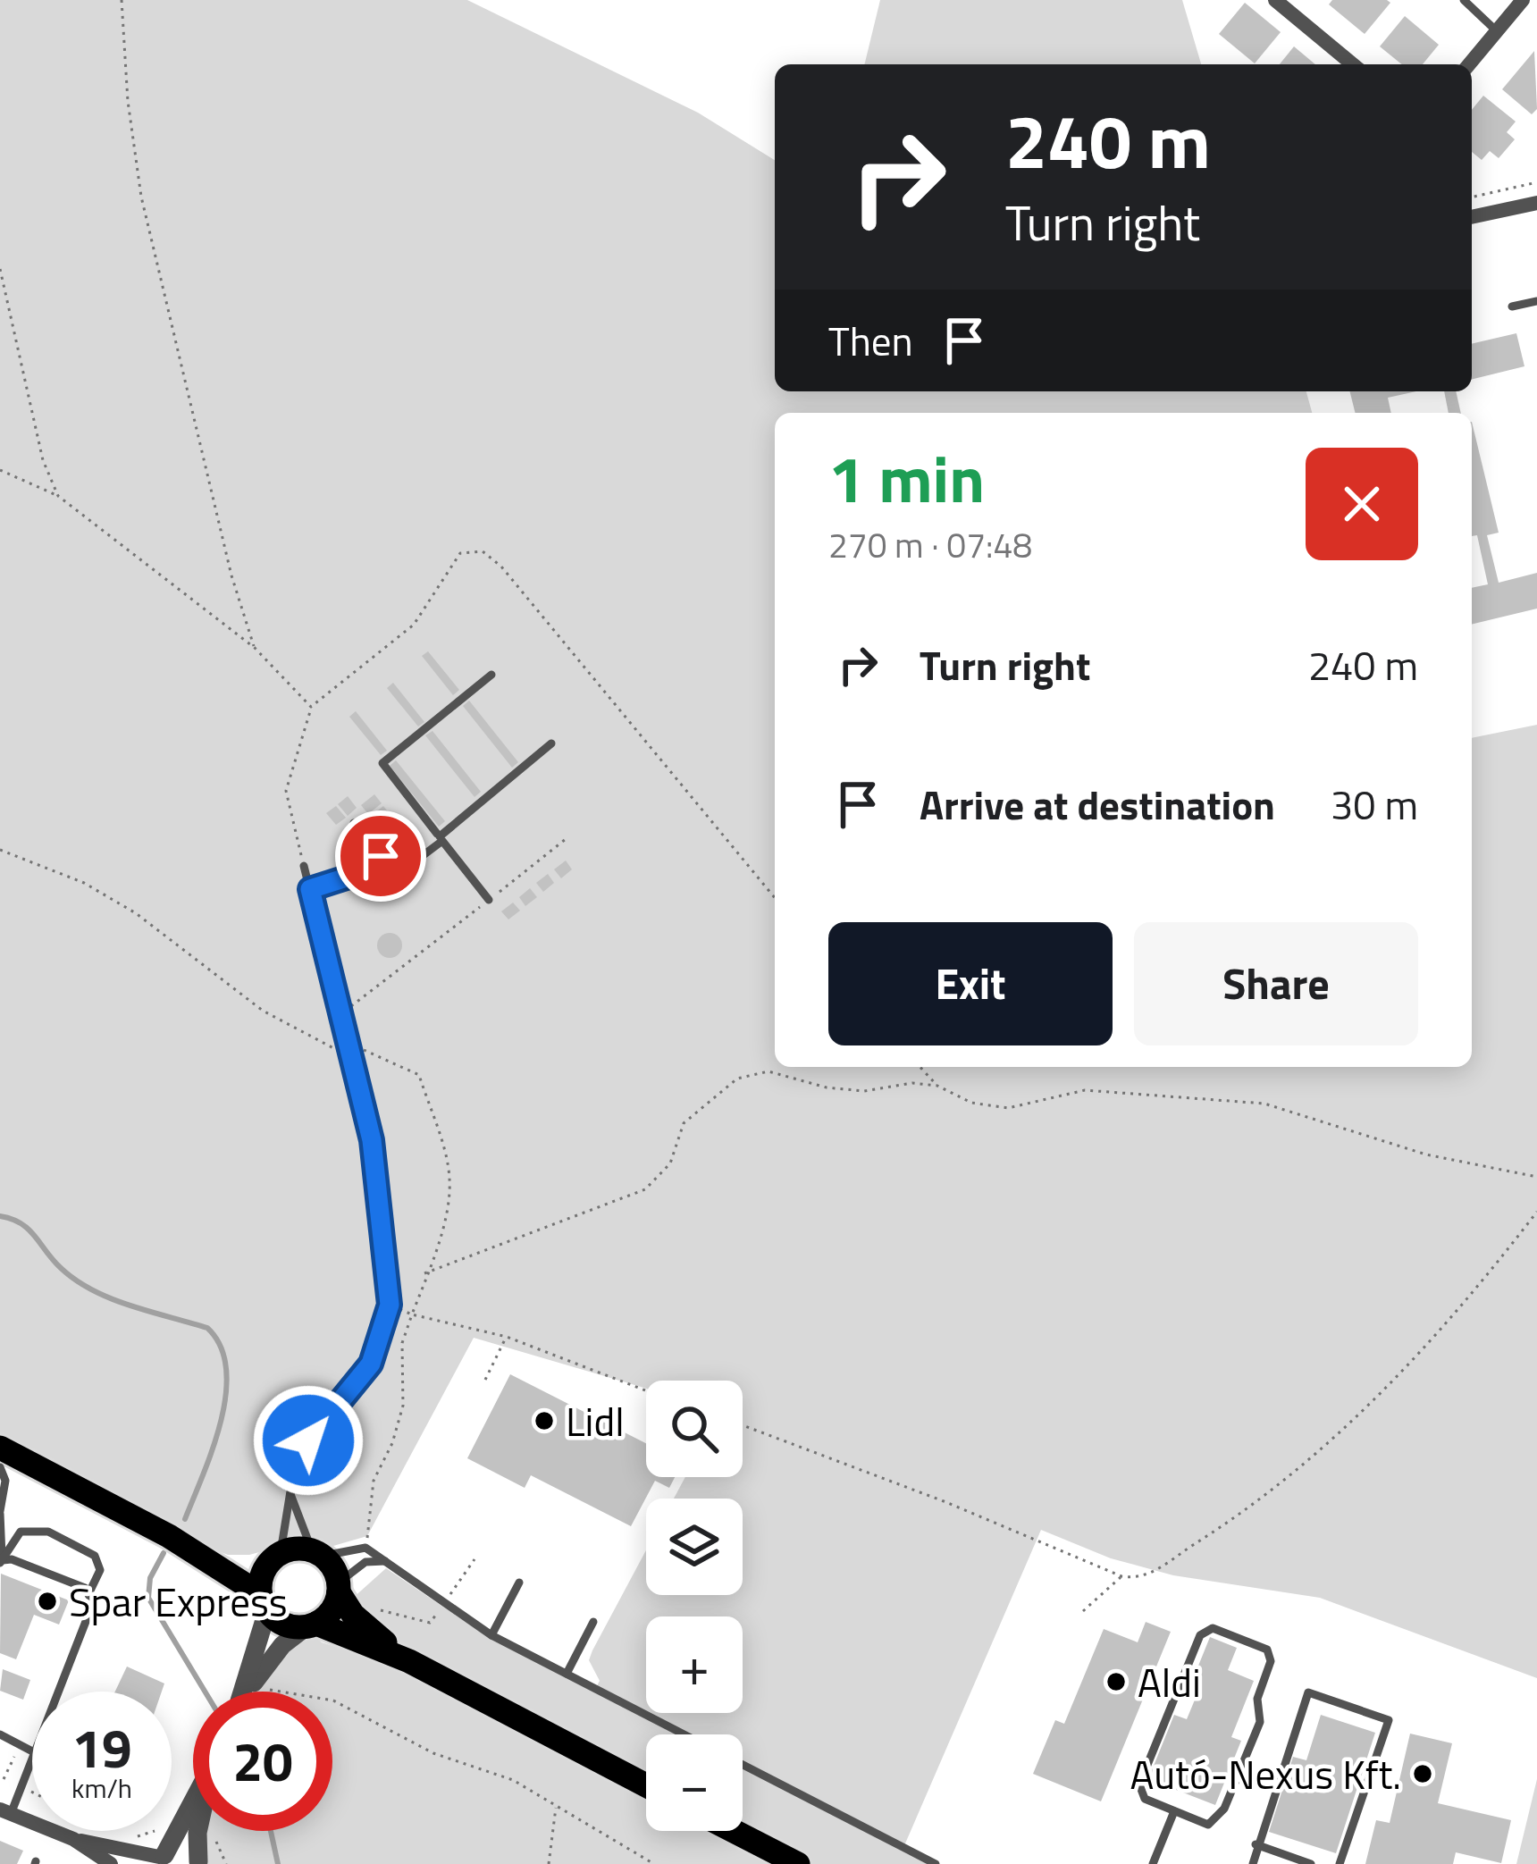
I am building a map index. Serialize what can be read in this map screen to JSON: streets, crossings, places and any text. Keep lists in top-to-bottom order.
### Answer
{
  "places": [
    "Lidl",
    "Spar Express",
    "Aldi",
    "Autó-Nexus Kft."
  ],
  "page": {
    "turn": ["240 m", "Turn right"],
    "then": "Then",
    "heading": ["1 min", "270 m · 07:48"],
    "list": [
      {
        "name": "Turn right",
        "value": "240 m"
      },
      {
        "name": "Arrive at destination",
        "value": "30 m"
      }
    ],
    "buttons": ["Exit", "Share"],
    "map_buttons": ["+", "−"],
    "speed": "19 km/h",
    "limit": "20"
  }
}
